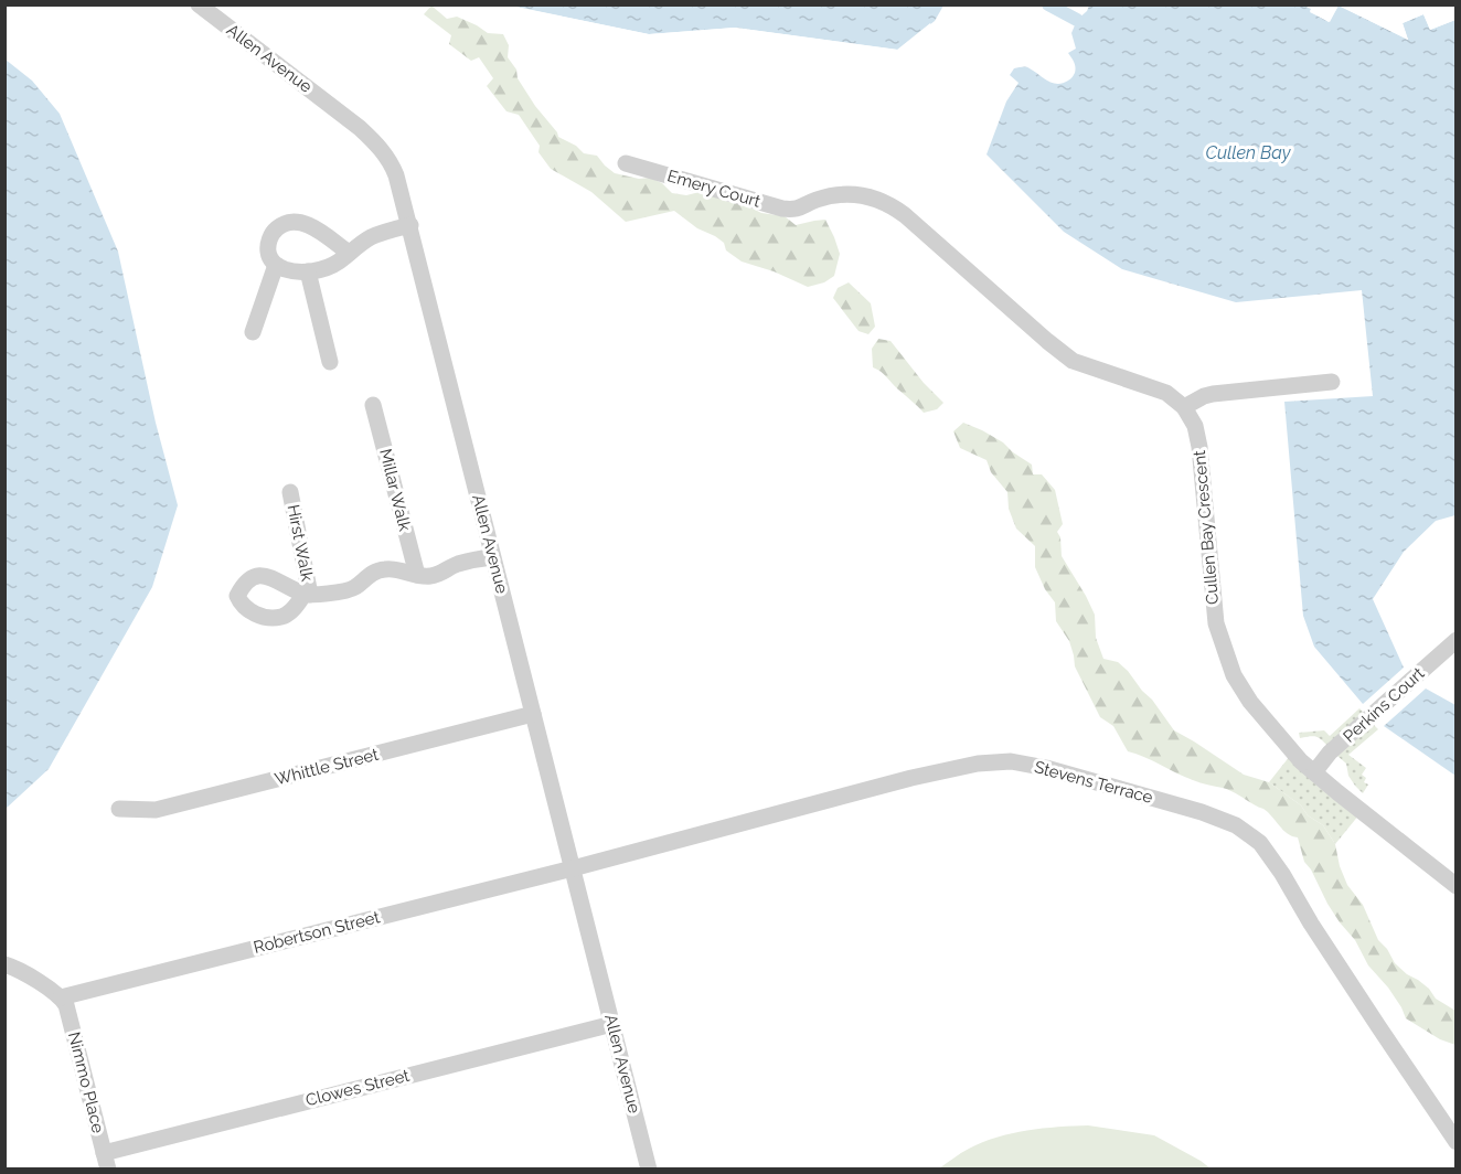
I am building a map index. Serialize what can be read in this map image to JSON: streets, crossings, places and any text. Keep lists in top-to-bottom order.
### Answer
{
  "streets": {
    "street": [
      "Allen Avenue",
      "Emery Court",
      "Millar Walk",
      "Cullen Bay Crescent",
      "Hirst Walk",
      "Perkins Court",
      "Whittle Street",
      "Stevens Terrace",
      "Robertson Street",
      "Nimmo Place",
      "Clowes Street"
    ]
  },
  "crossings": [
    ["Allen Avenue", "Whittle Street"],
    ["Allen Avenue", "Stevens Terrace"],
    ["Allen Avenue", "Robertson Street"],
    ["Allen Avenue", "Clowes Street"],
    ["Emery Court", "Cullen Bay Crescent"],
    ["Millar Walk", "Hirst Walk"],
    ["Cullen Bay Crescent", "Perkins Court"],
    ["Stevens Terrace", "Robertson Street"],
    ["Robertson Street", "Nimmo Place"],
    ["Nimmo Place", "Clowes Street"]
  ],
  "water": ["Cullen Bay"]
}
